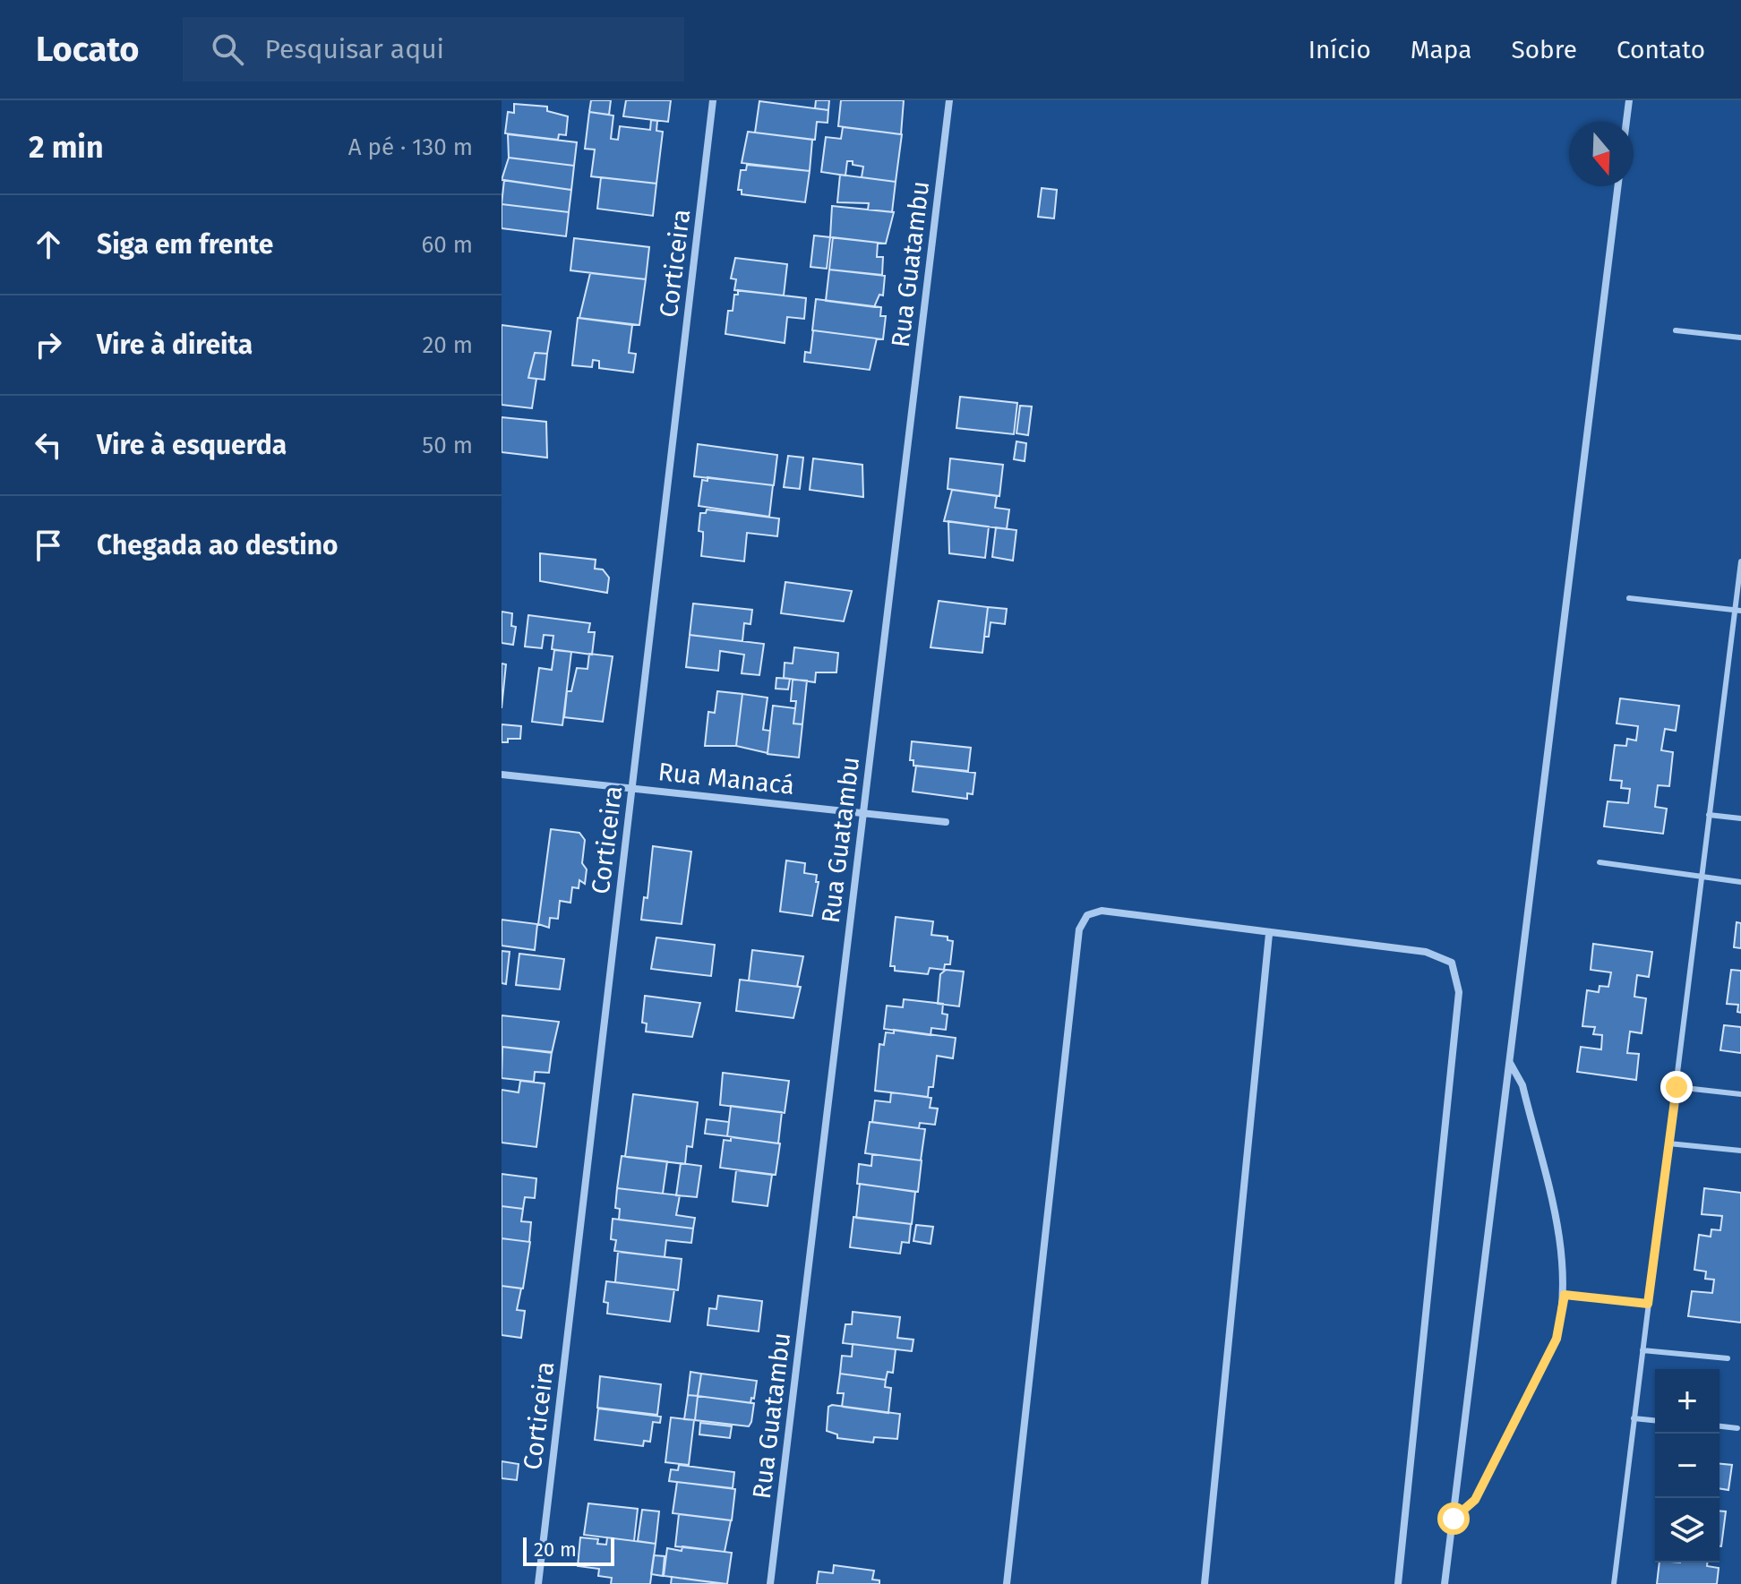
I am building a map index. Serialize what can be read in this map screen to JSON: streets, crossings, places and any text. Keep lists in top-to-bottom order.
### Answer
{
  "streets": {
    "street": ["Corticeira", "Rua Guatambu", "Rua Manacá"]
  },
  "crossings": [
    ["Corticeira", "Rua Manacá"],
    ["Rua Guatambu", "Rua Manacá"]
  ],
  "scale_bar": "20 m",
  "north": "bottom",
  "page": {
    "header": "Locato",
    "search": "Pesquisar aqui",
    "nav": [
      "Início",
      "Mapa",
      "Sobre",
      "Contato"
    ],
    "heading": ["2 min", "A pé · 130 m"],
    "list": [
      ["Siga em frente", "60 m"],
      ["Vire à direita", "20 m"],
      ["Vire à esquerda", "50 m"],
      "Chegada ao destino"
    ],
    "map_buttons": ["+", "−"],
    "scale": "20 m"
  }
}
